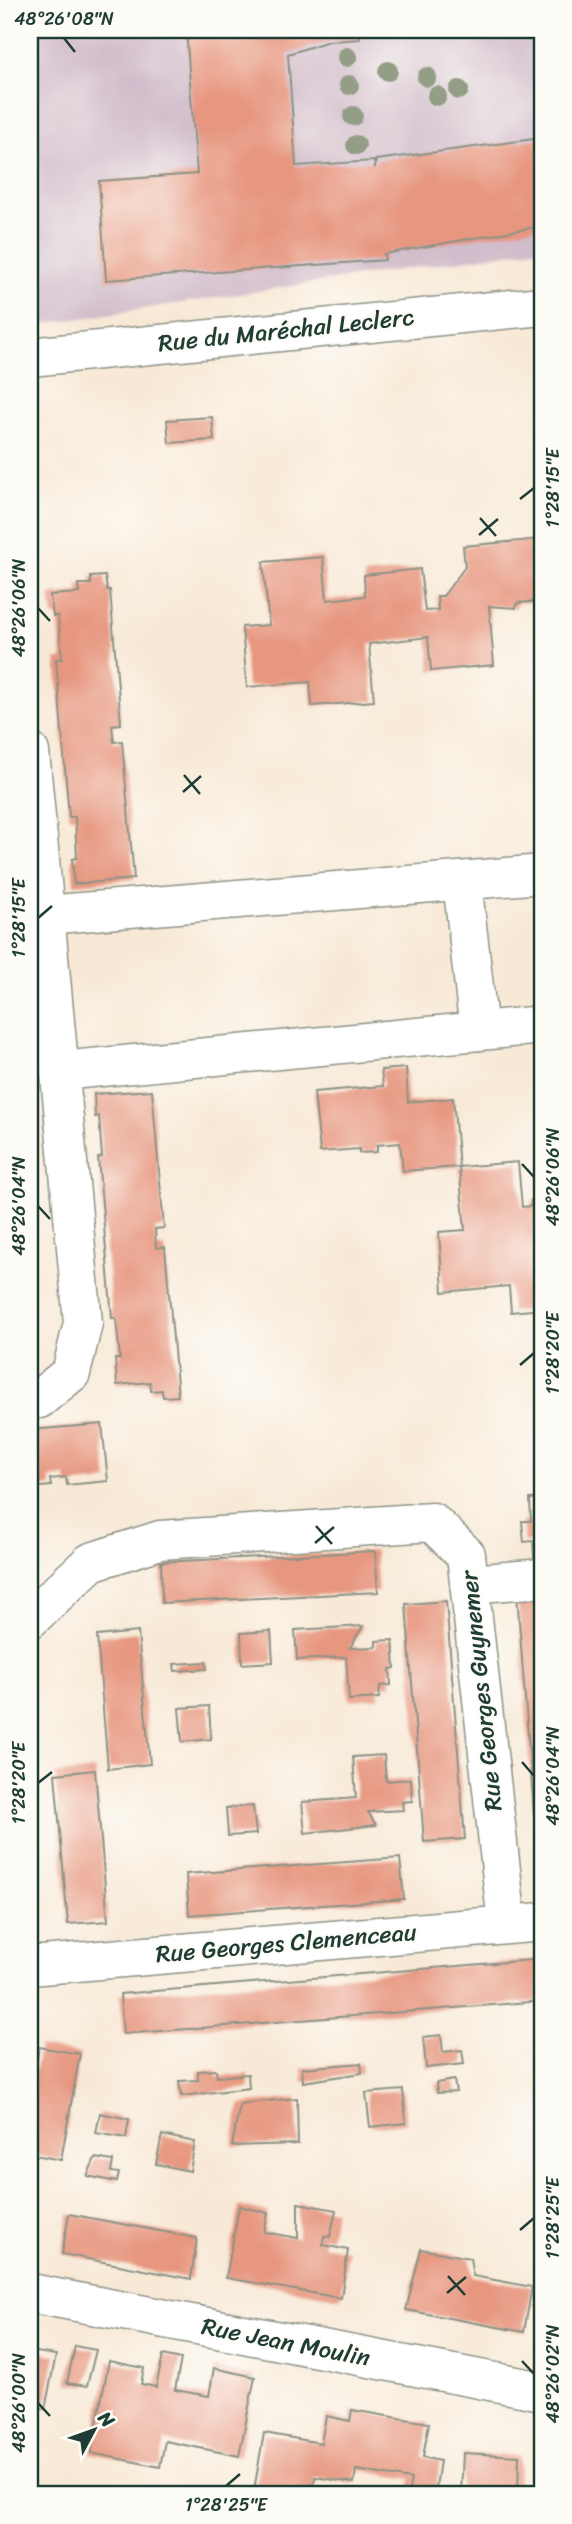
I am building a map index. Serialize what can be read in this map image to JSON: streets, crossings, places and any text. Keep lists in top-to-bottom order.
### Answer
{
  "streets": {
    "street": [
      "Rue du Maréchal Leclerc",
      "Rue Georges Guynemer",
      "Rue Georges Clemenceau",
      "Rue Jean Moulin"
    ]
  },
  "crossings": [
    ["Rue Georges Guynemer", "Rue Georges Clemenceau"]
  ],
  "north": "top right",
  "coordinates": [
    "48°26'08\"N",
    "1°28'15\"E",
    "48°26'06\"N",
    "48°26'04\"N",
    "1°28'20\"E",
    "1°28'25\"E",
    "48°26'02\"N",
    "48°26'00\"N"
  ]
}
